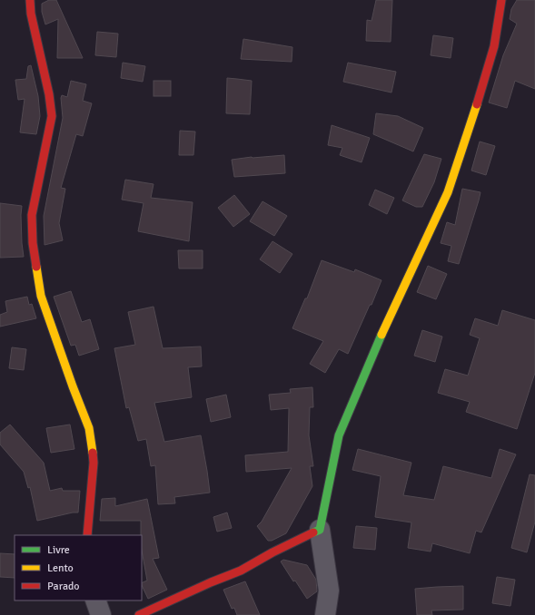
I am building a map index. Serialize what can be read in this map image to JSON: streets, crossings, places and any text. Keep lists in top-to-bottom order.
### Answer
{
  "legend": ["Livre", "Lento", "Parado"]
}
